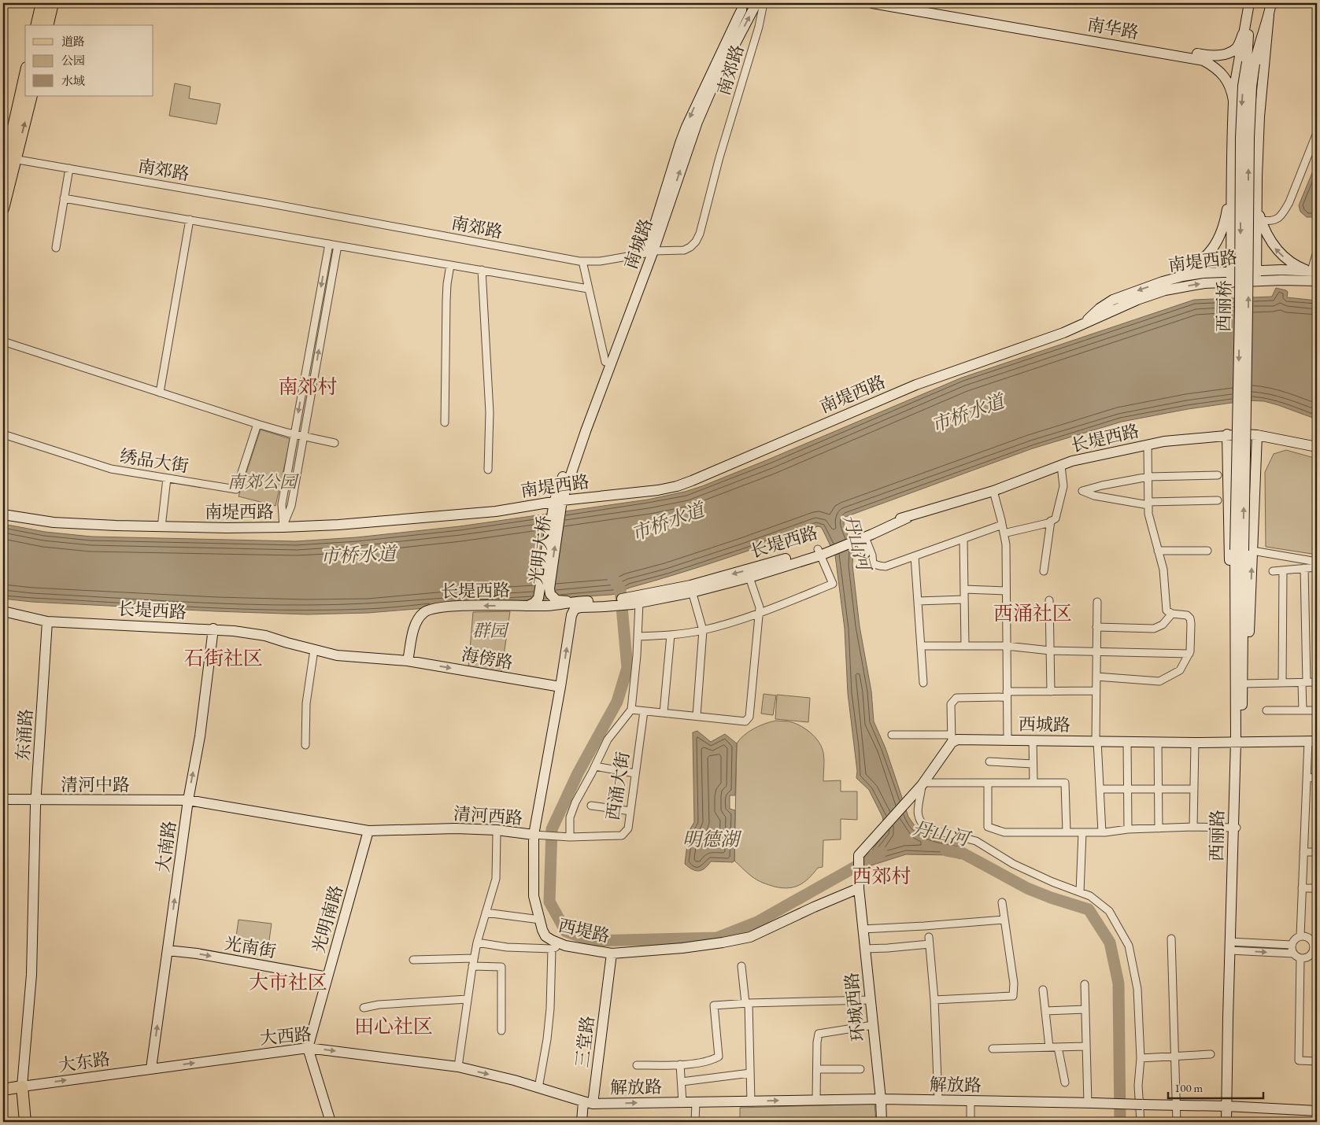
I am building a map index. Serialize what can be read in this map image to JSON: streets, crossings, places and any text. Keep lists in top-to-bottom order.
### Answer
{
  "streets": {
    "street": [
      "南华路",
      "南郊路",
      "南城路",
      "南堤西路",
      "西丽桥",
      "长堤西路",
      "绣品大街",
      "光明大桥",
      "海傍路",
      "西城路",
      "东涌路",
      "清河中路",
      "西涌大街",
      "清河西路",
      "西丽路",
      "大南路",
      "光明南路",
      "西堤路",
      "光南街",
      "环城西路",
      "大西路",
      "三堂路",
      "大东路",
      "解放路"
    ]
  },
  "crossings": [
    ["南郊路", "南城路"],
    ["南城路", "南堤西路"],
    ["南城路", "光明大桥"],
    ["南堤西路", "光明大桥"],
    ["西丽桥", "西丽路"],
    ["长堤西路", "光明大桥"],
    ["长堤西路", "海傍路"],
    ["长堤西路", "东涌路"],
    ["长堤西路", "大南路"],
    ["长堤西路", "西堤路"],
    ["光明大桥", "西堤路"],
    ["海傍路", "西堤路"],
    ["西城路", "西丽路"],
    ["东涌路", "清河中路"],
    ["东涌路", "大东路"],
    ["清河中路", "清河西路"],
    ["清河中路", "大南路"],
    ["西涌大街", "清河西路"],
    ["西涌大街", "西堤路"],
    ["清河西路", "大南路"],
    ["清河西路", "光明南路"],
    ["清河西路", "西堤路"],
    ["西丽路", "解放路"],
    ["大南路", "光南街"],
    ["大南路", "大西路"],
    ["大南路", "大东路"],
    ["光明南路", "光南街"],
    ["光明南路", "大西路"],
    ["西堤路", "环城西路"],
    ["西堤路", "三堂路"],
    ["环城西路", "解放路"],
    ["大西路", "三堂路"],
    ["大西路", "大东路"],
    ["大西路", "解放路"],
    ["三堂路", "解放路"]
  ],
  "one_way": [
    "海傍路",
    "大南路",
    "光南街",
    "大西路",
    "大东路"
  ],
  "districts": [
    "南郊村",
    "西涌社区",
    "石街社区",
    "西郊村",
    "大市社区",
    "田心社区"
  ],
  "water": ["市桥水道", "丹山河", "明德湖"],
  "parks": ["南郊公园", "群园"],
  "legend": ["道路", "公园", "水域"],
  "scale_bar": "100 m"
}
